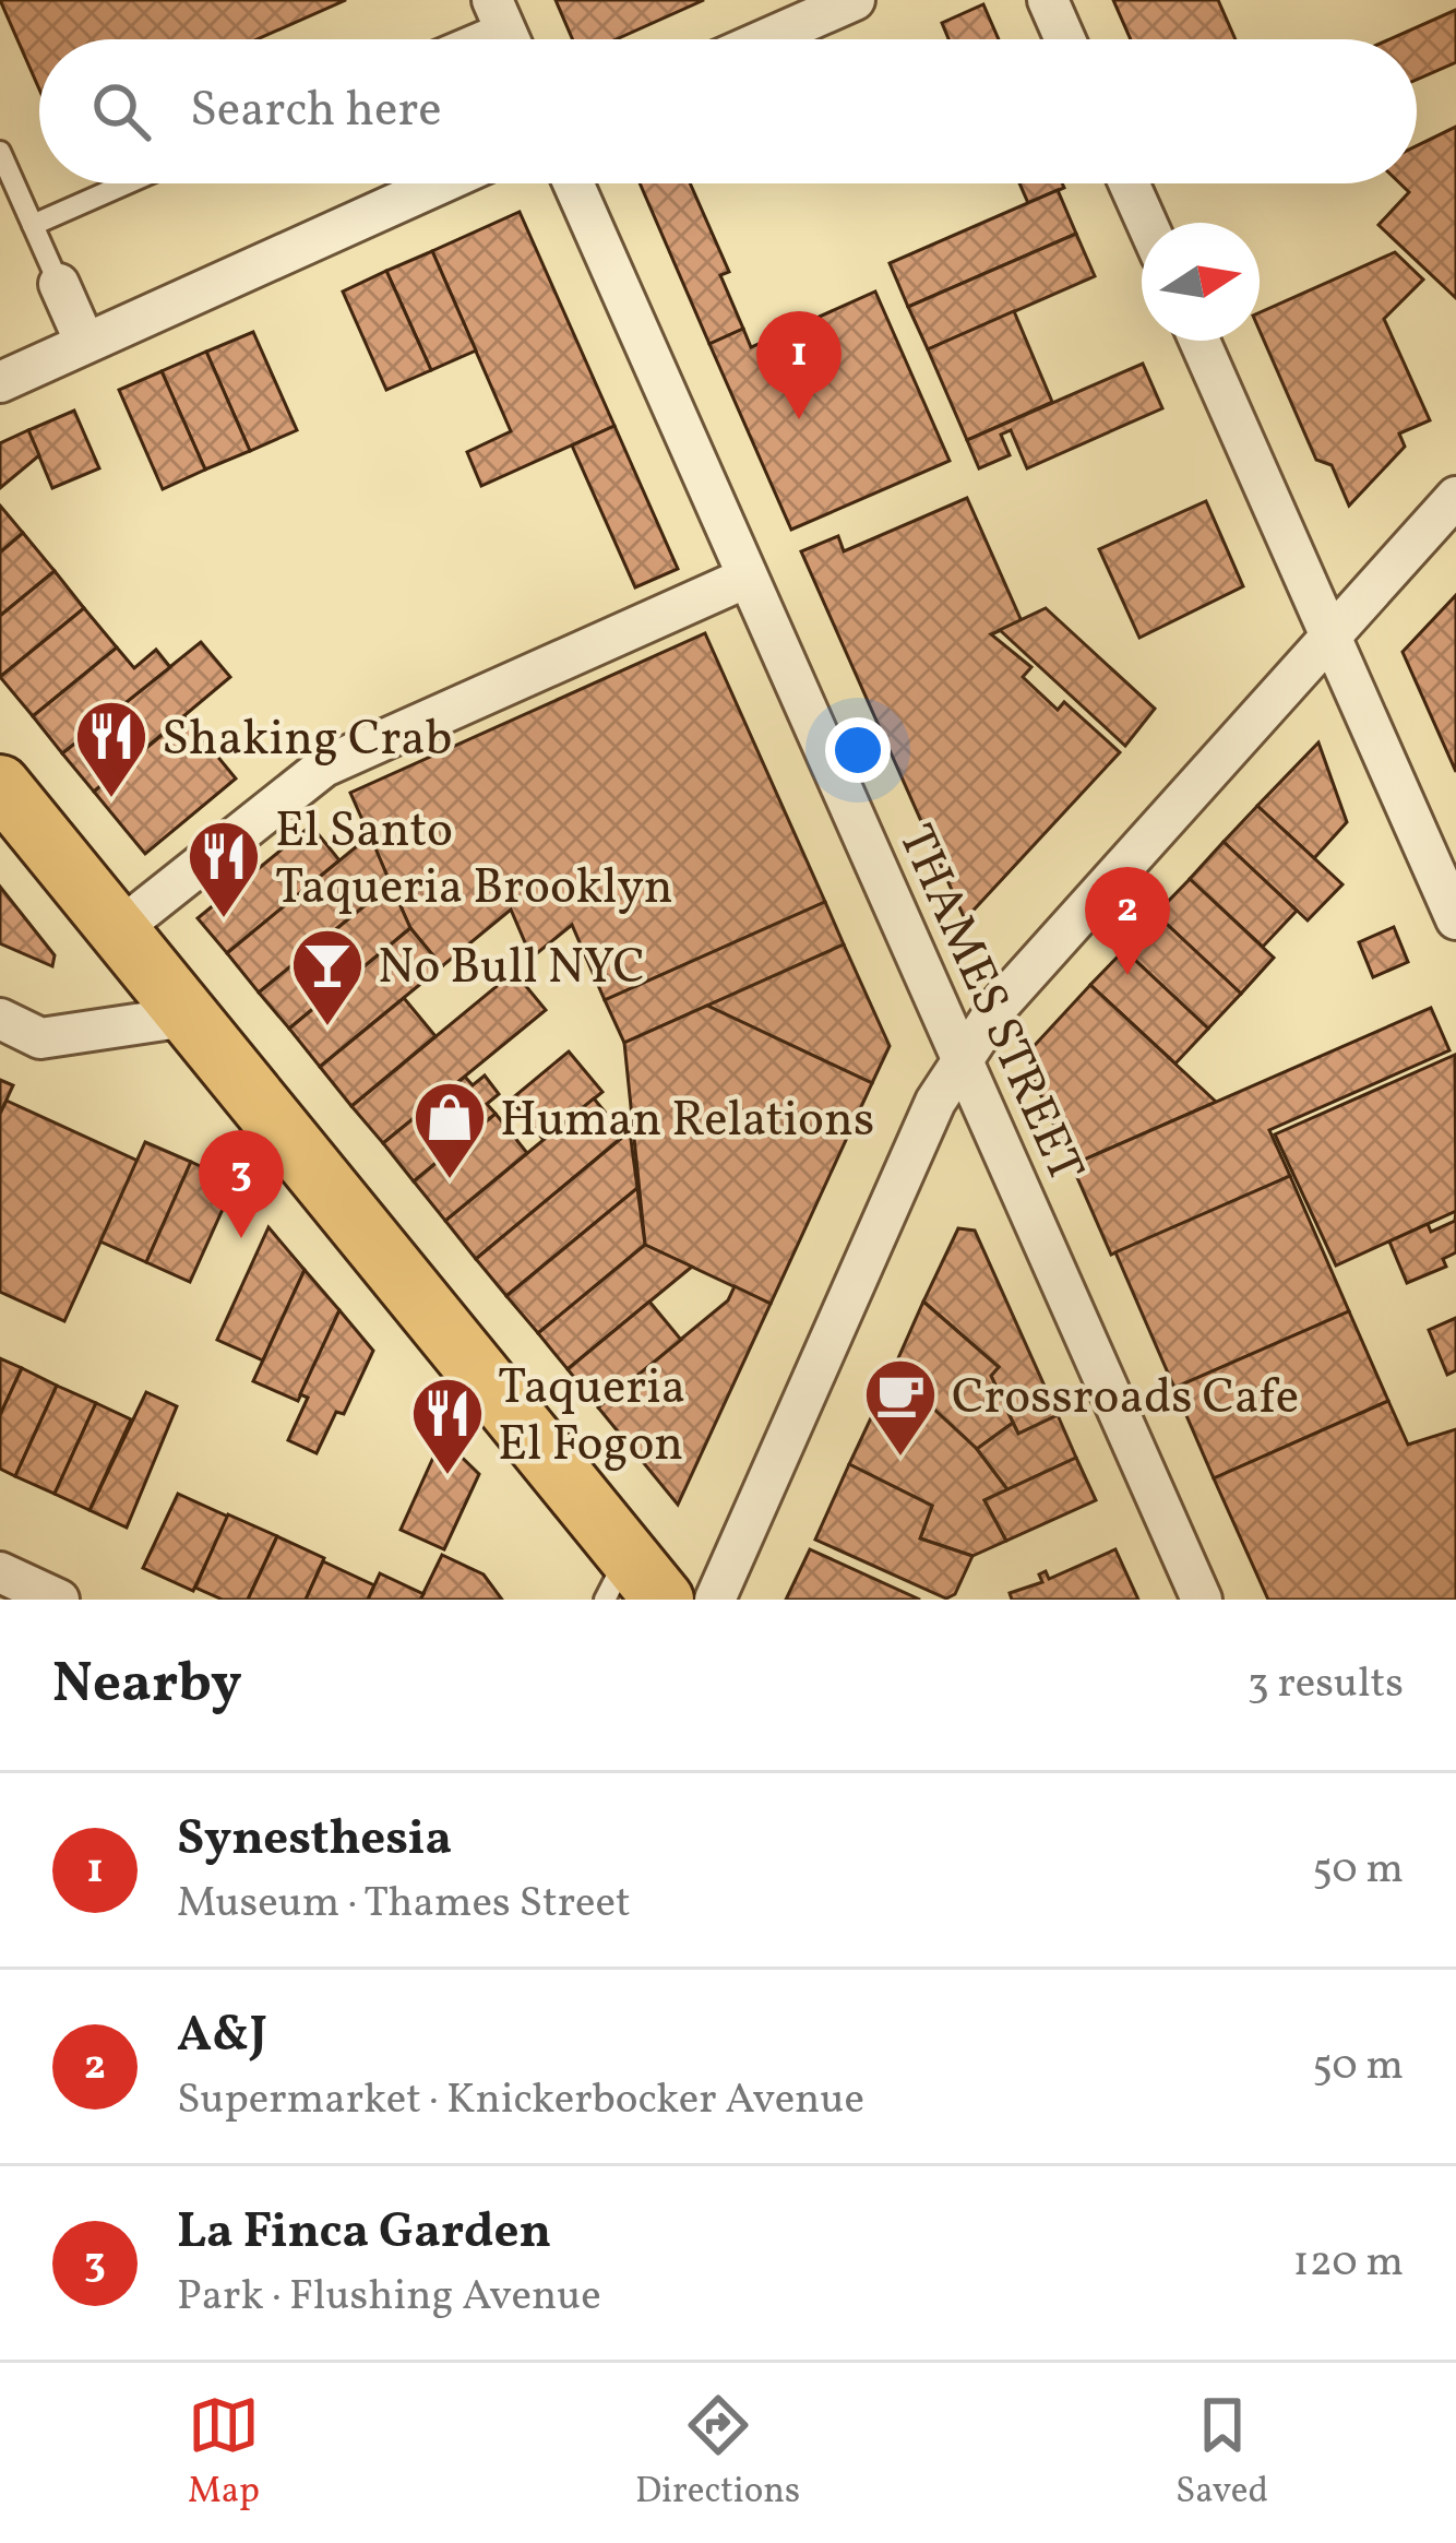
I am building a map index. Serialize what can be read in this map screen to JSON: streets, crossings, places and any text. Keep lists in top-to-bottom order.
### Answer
{
  "streets": {
    "street": ["THAMES STREET"]
  },
  "places": {
    "restaurant": ["Shaking Crab", "El Santo Taqueria Brooklyn", "Taqueria El Fogon"],
    "bar": ["No Bull NYC"],
    "shop": ["Human Relations"],
    "cafe": ["Crossroads Cafe"]
  },
  "north": "right",
  "page": {
    "search": "Search here",
    "pins": ["1", "2", "3"],
    "heading": ["Nearby", "3 results"],
    "list": [
      {
        "mark": "1",
        "name": "Synesthesia",
        "note": "Museum · Thames Street",
        "value": "50 m"
      },
      {
        "mark": "2",
        "name": "A&J",
        "note": "Supermarket · Knickerbocker Avenue",
        "value": "50 m"
      },
      {
        "mark": "3",
        "name": "La Finca Garden",
        "note": "Park · Flushing Avenue",
        "value": "120 m"
      }
    ],
    "nav": ["Map", "Directions", "Saved"]
  }
}
